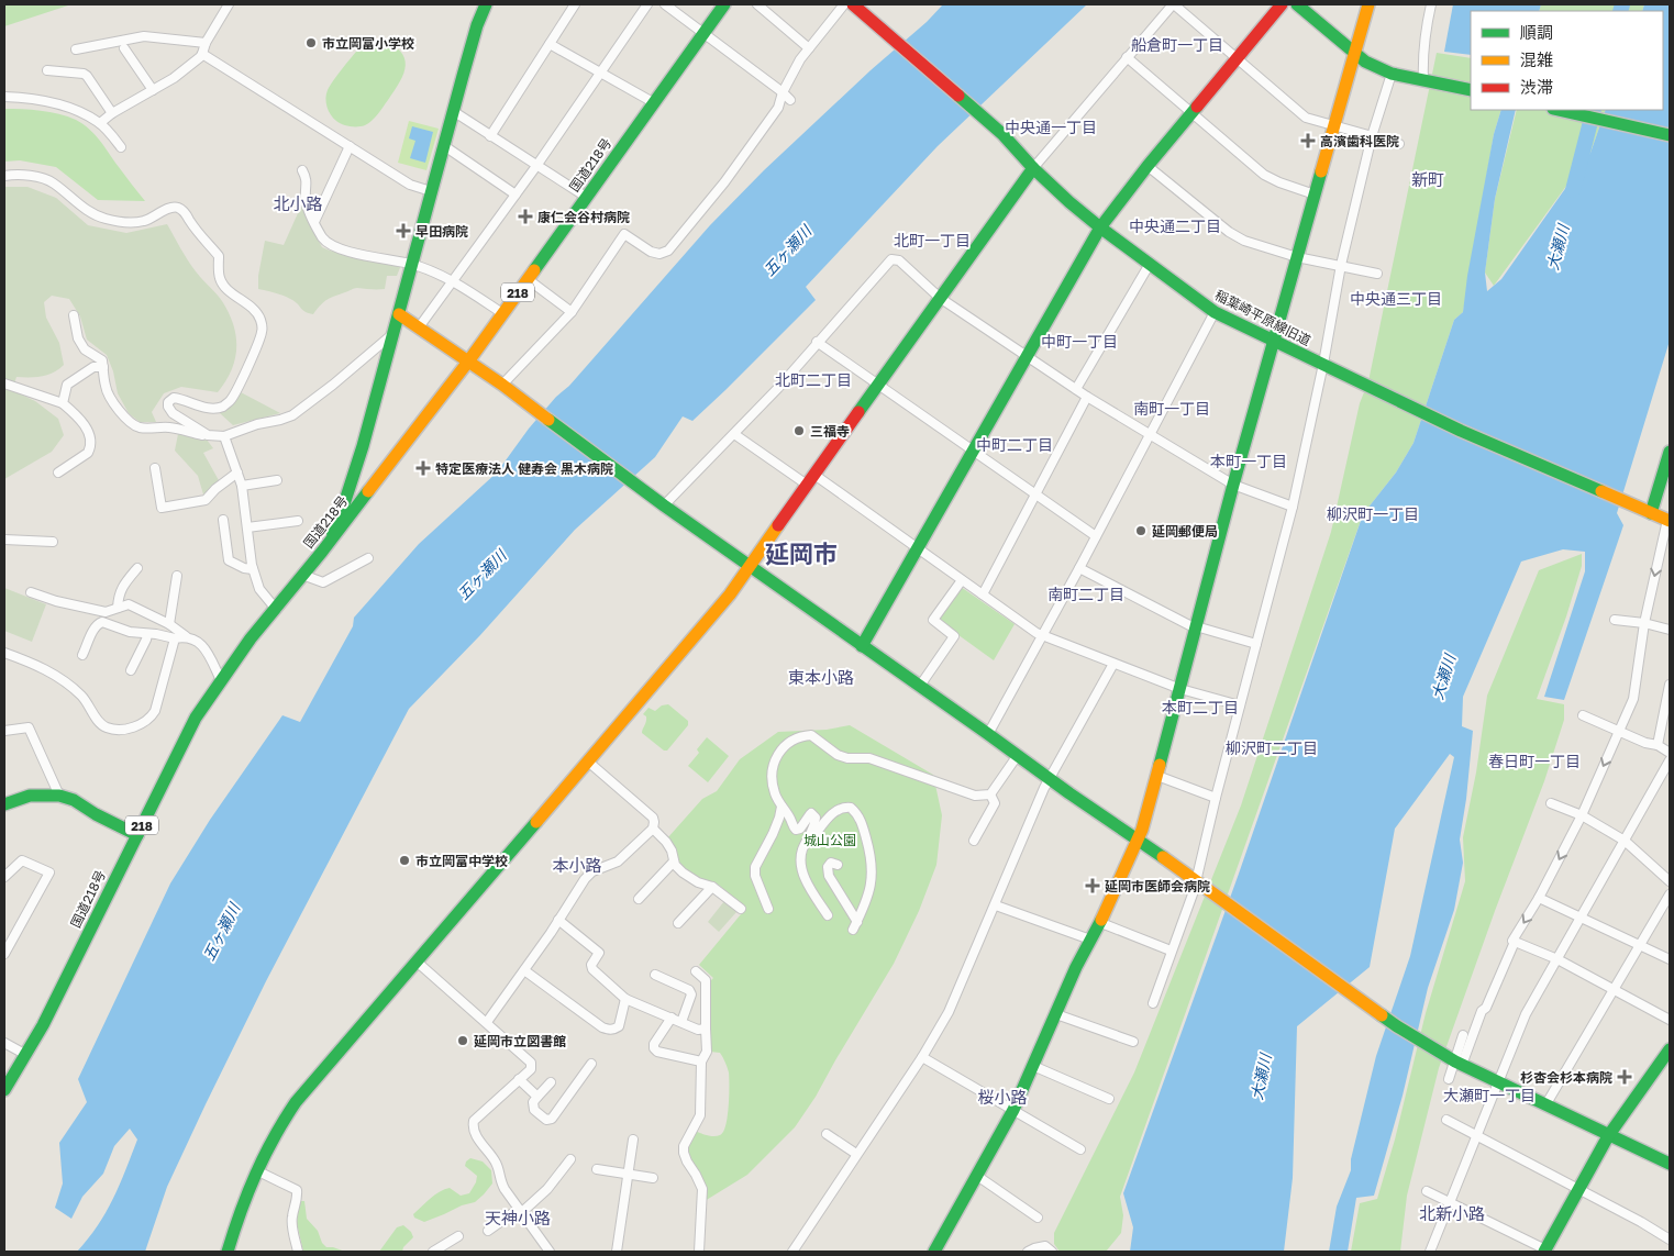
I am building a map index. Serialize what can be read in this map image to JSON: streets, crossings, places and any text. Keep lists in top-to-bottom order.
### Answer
{
  "streets": {
    "main road": ["国道218号", "218", "稲葉崎平原線旧道"]
  },
  "districts": [
    "船倉町一丁目",
    "中央通一丁目",
    "新町",
    "北小路",
    "中央通二丁目",
    "北町一丁目",
    "中央通三丁目",
    "中町一丁目",
    "北町二丁目",
    "南町一丁目",
    "中町二丁目",
    "本町一丁目",
    "柳沢町一丁目",
    "延岡市",
    "南町二丁目",
    "東本小路",
    "本町二丁目",
    "柳沢町二丁目",
    "春日町一丁目",
    "本小路",
    "大瀬町一丁目",
    "桜小路",
    "北新小路",
    "天神小路"
  ],
  "water": ["大瀬川", "五ヶ瀬川"],
  "parks": ["城山公園"],
  "places": {
    "other": [
      "市立岡富小学校",
      "三福寺",
      "延岡郵便局",
      "市立岡富中学校",
      "延岡市立図書館"
    ],
    "health": [
      "高濱歯科医院",
      "康仁会谷村病院",
      "早田病院",
      "特定医療法人 健寿会 黒木病院",
      "延岡市医師会病院",
      "杉杏会杉本病院"
    ]
  },
  "legend": ["順調", "混雑", "渋滞"]
}
